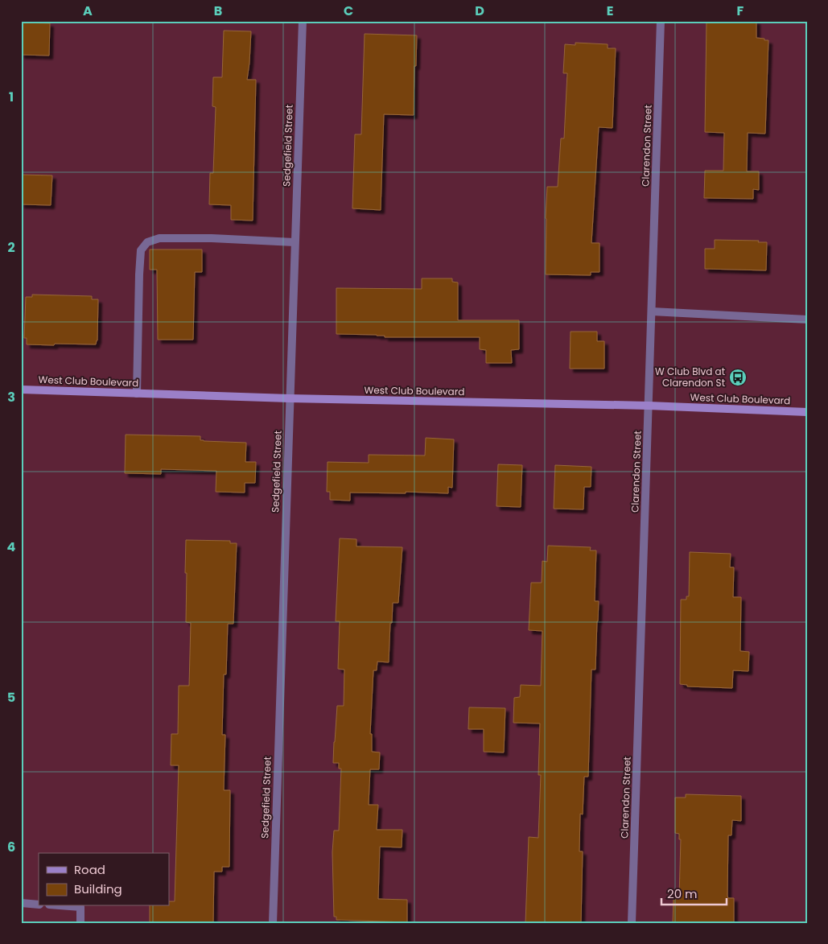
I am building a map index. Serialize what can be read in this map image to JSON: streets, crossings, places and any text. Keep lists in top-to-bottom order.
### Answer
{
  "streets": {
    "street": ["Sedgefield Street", "Clarendon Street", "West Club Boulevard"]
  },
  "crossings": [
    ["Sedgefield Street", "West Club Boulevard"],
    ["Clarendon Street", "West Club Boulevard"]
  ],
  "places": {
    "bus stop": ["W Club Blvd at Clarendon St"]
  },
  "legend": ["Road", "Building"],
  "scale_bar": "20 m",
  "grid": {
    "columns": [
      "A",
      "B",
      "C",
      "D",
      "E",
      "F"
    ],
    "rows": [
      "1",
      "2",
      "3",
      "4",
      "5",
      "6"
    ]
  }
}
